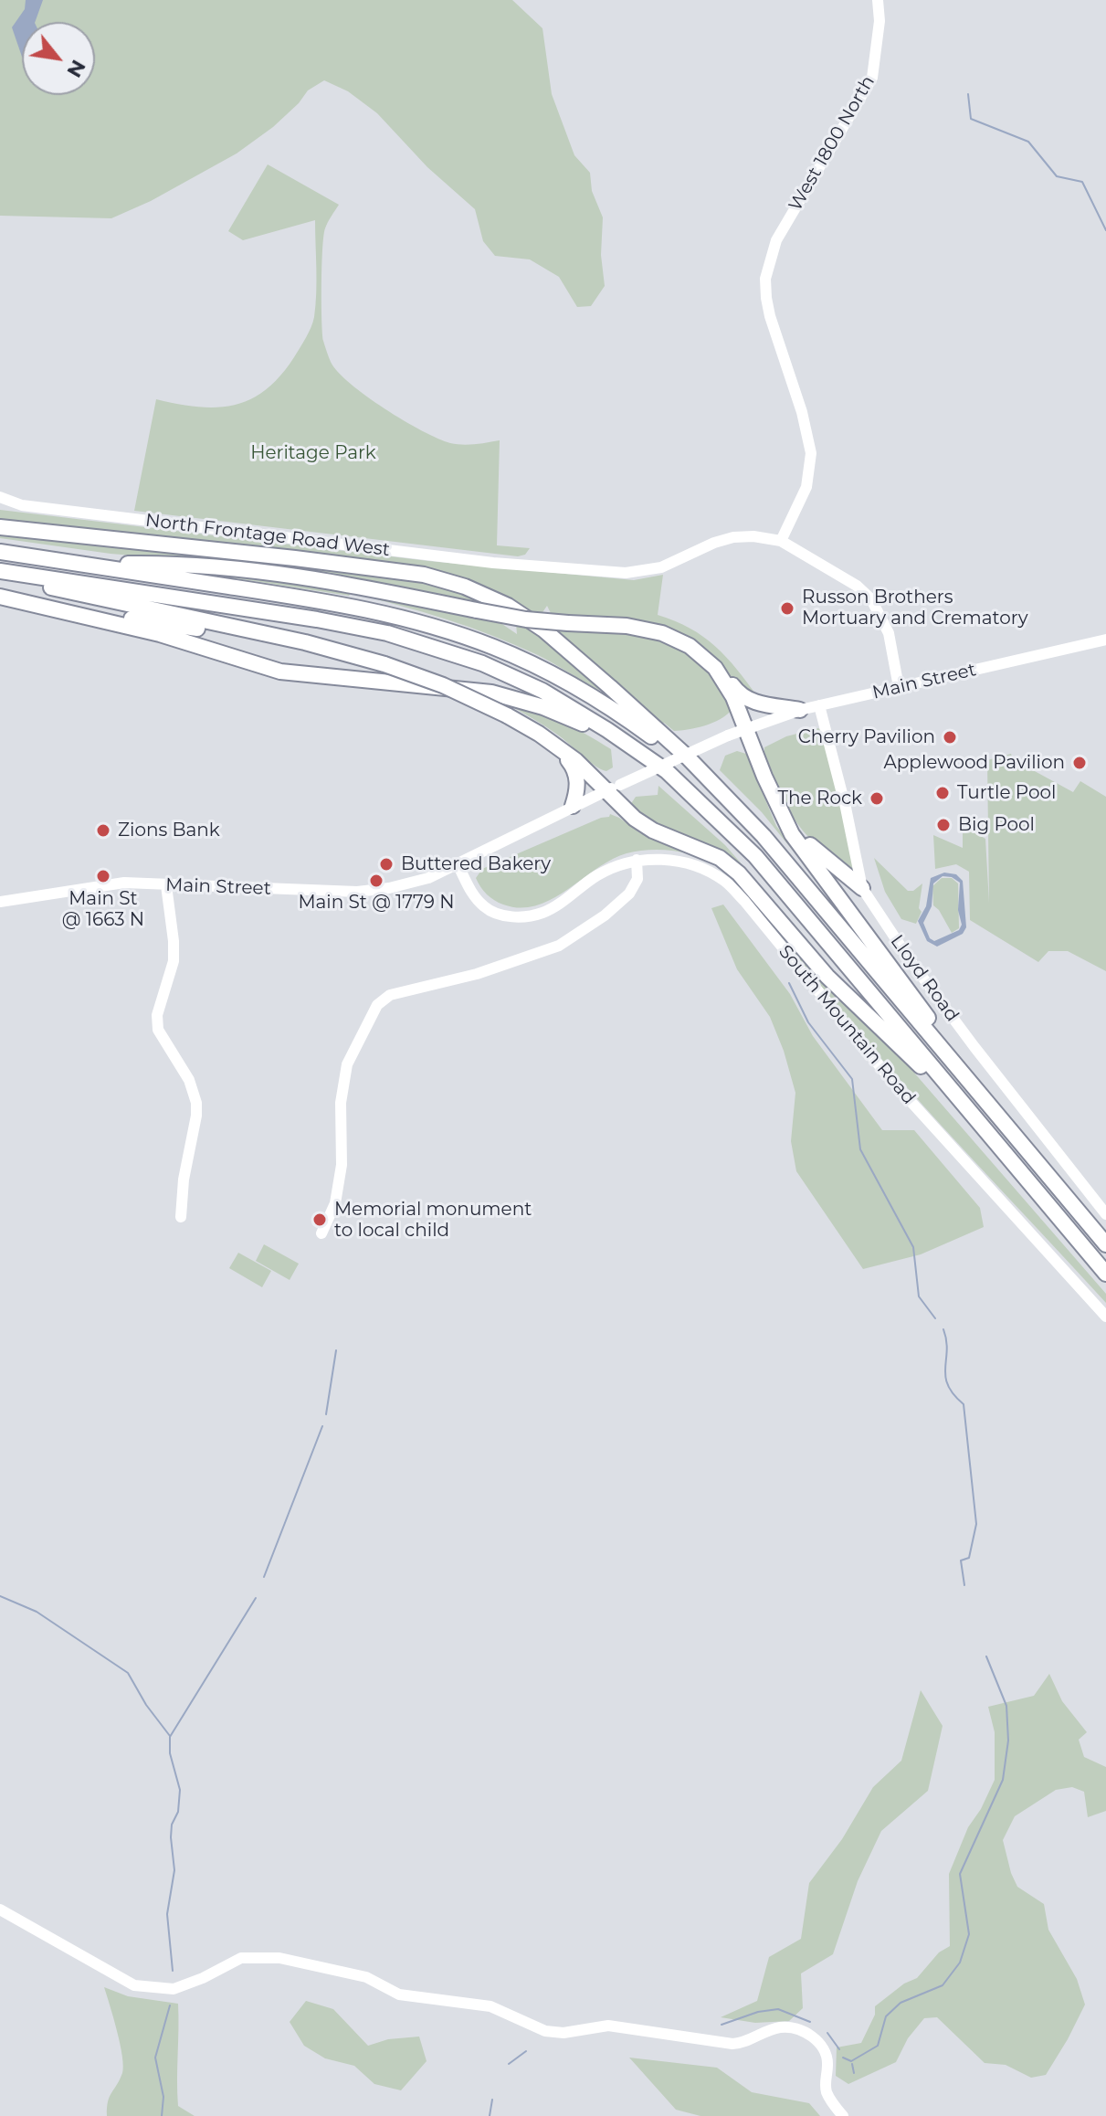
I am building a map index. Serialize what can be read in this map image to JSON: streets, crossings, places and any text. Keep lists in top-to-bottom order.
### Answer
{
  "streets": {
    "street": [
      "West 1800 North",
      "North Frontage Road West",
      "Main Street",
      "Lloyd Road",
      "South Mountain Road"
    ]
  },
  "crossings": [
    ["West 1800 North", "North Frontage Road West"],
    ["Main Street", "Lloyd Road"],
    ["Main Street", "South Mountain Road"]
  ],
  "parks": ["Heritage Park"],
  "places": [
    "Russon Brothers Mortuary and Crematory",
    "Cherry Pavilion",
    "Applewood Pavilion",
    "Turtle Pool",
    "The Rock",
    "Big Pool",
    "Zions Bank",
    "Buttered Bakery",
    "Main St @ 1663 N",
    "Main St @ 1779 N",
    "Memorial monument to local child"
  ],
  "north": "bottom right"
}
